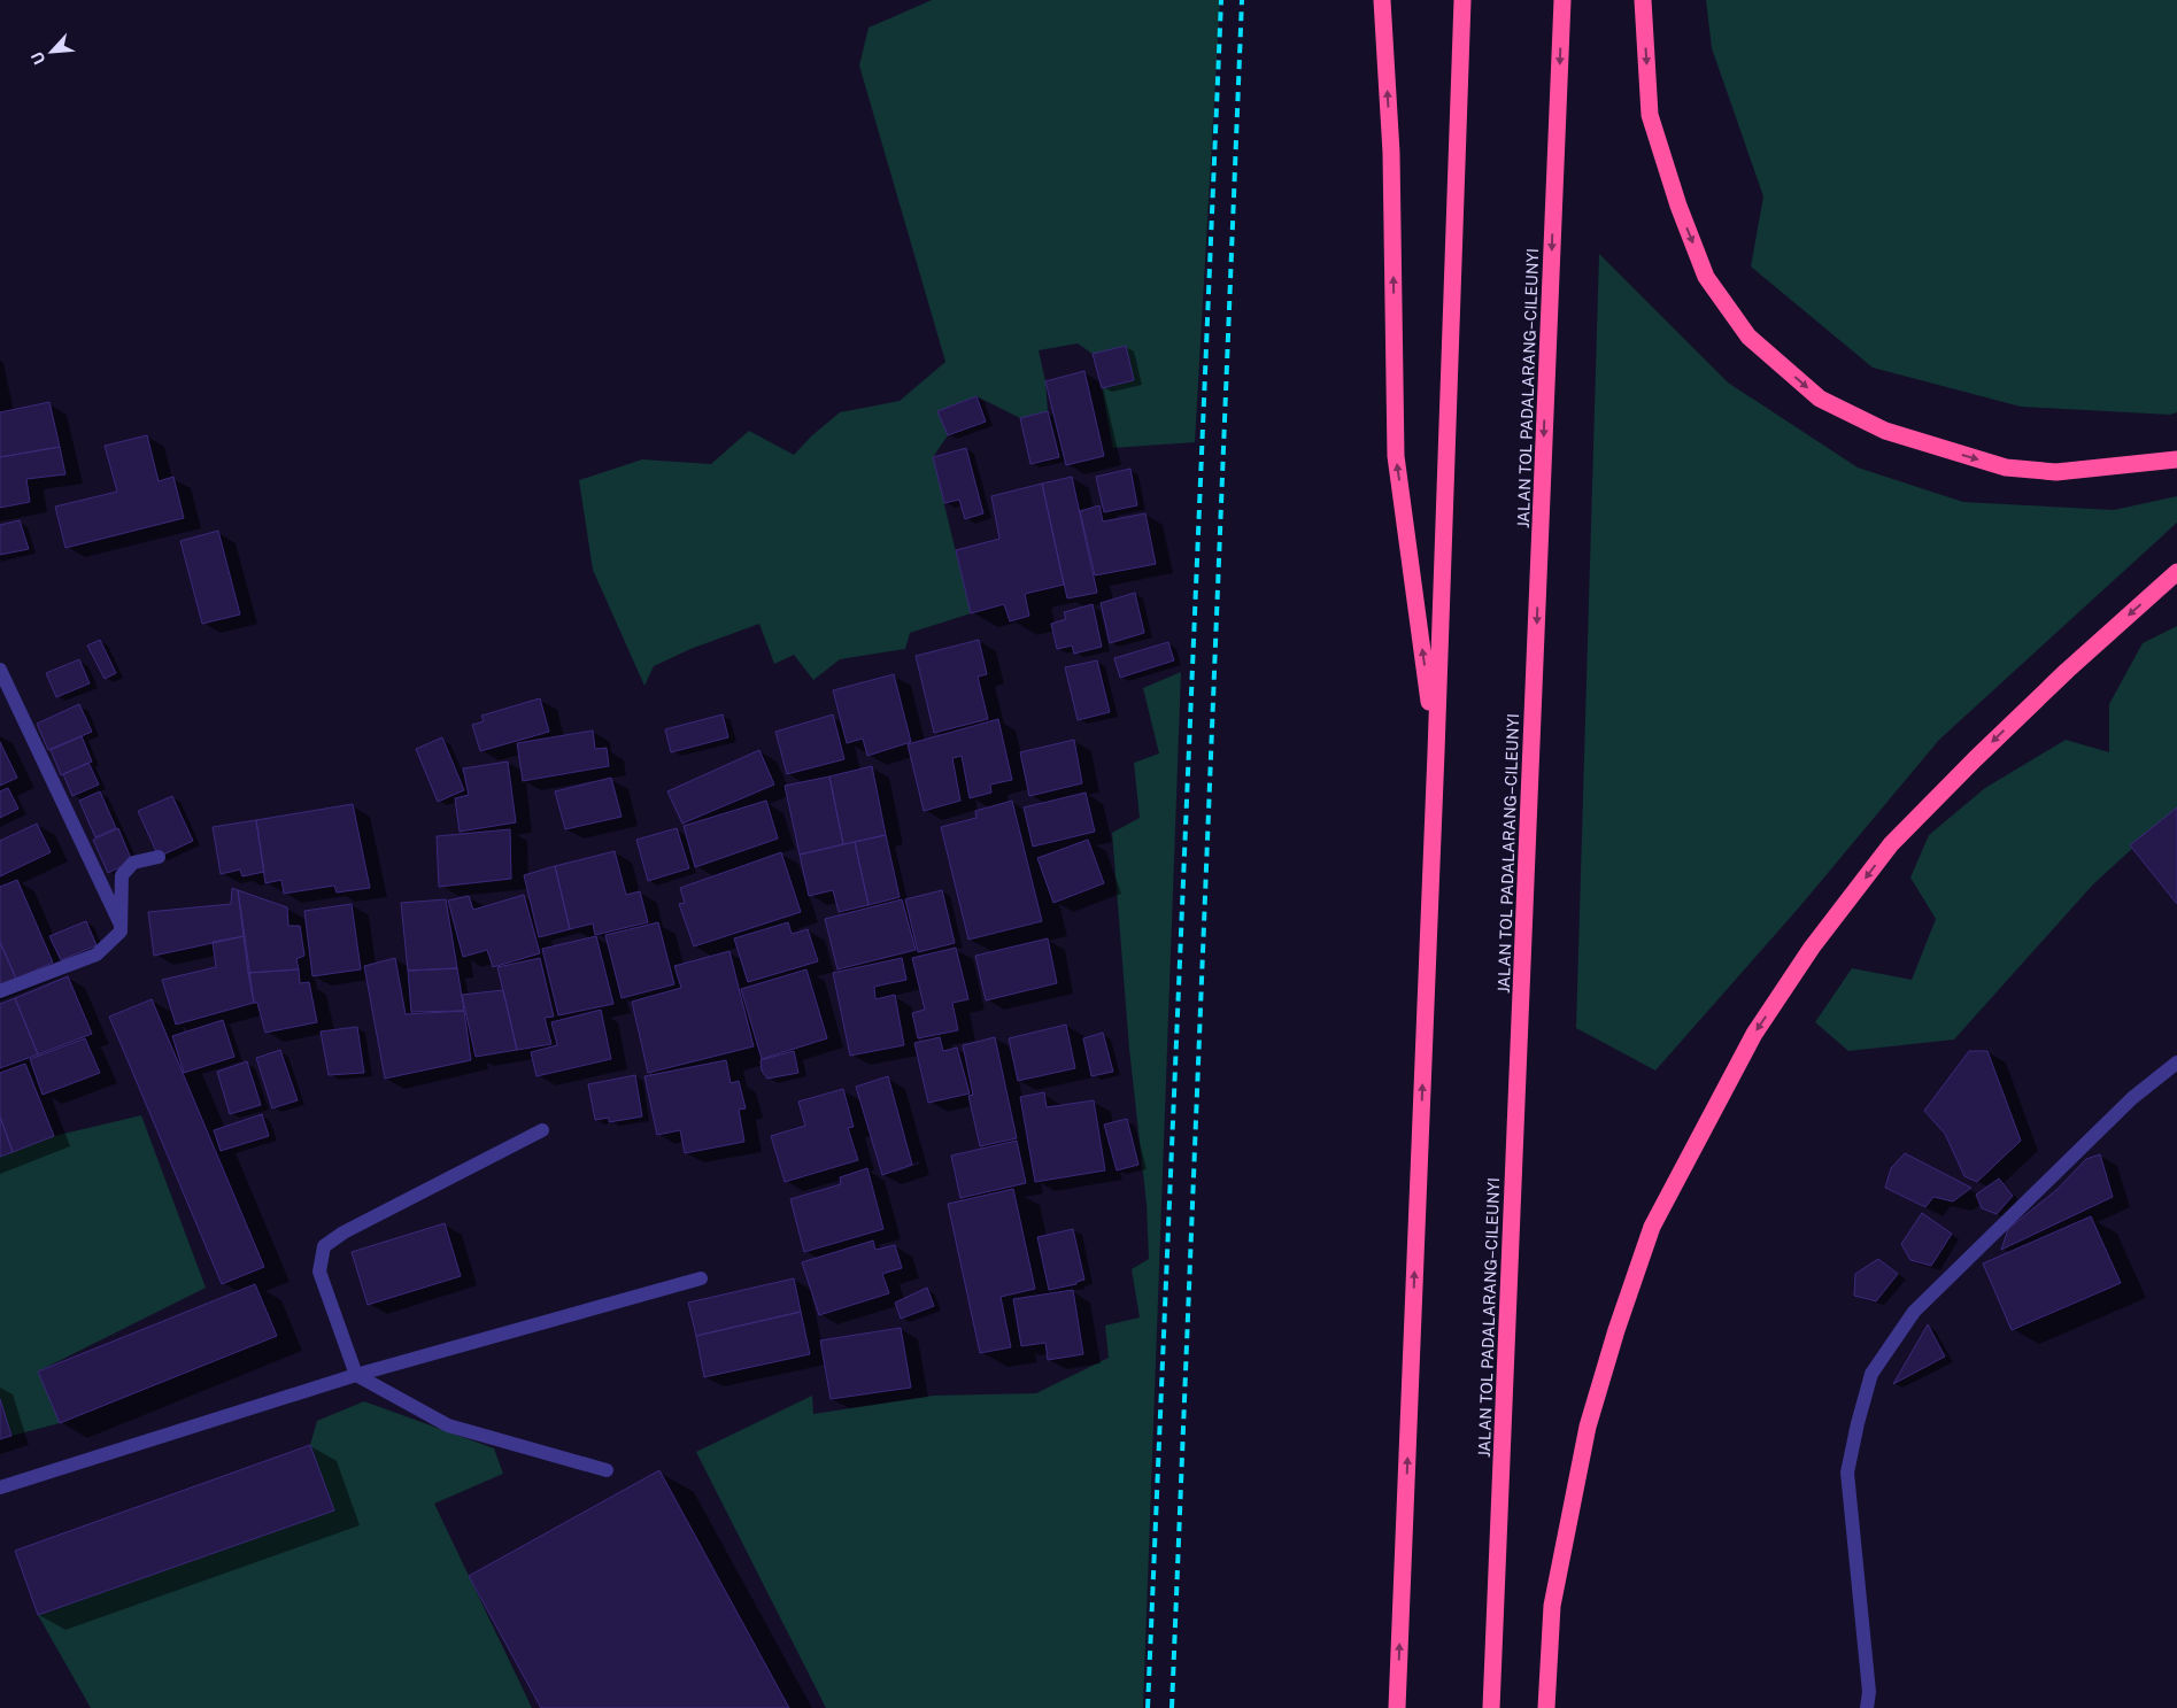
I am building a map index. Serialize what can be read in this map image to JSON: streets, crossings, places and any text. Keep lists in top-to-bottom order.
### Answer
{
  "streets": {
    "highway": ["JALAN TOL PADALARANG–CILEUNYI"]
  },
  "north": "bottom left"
}
